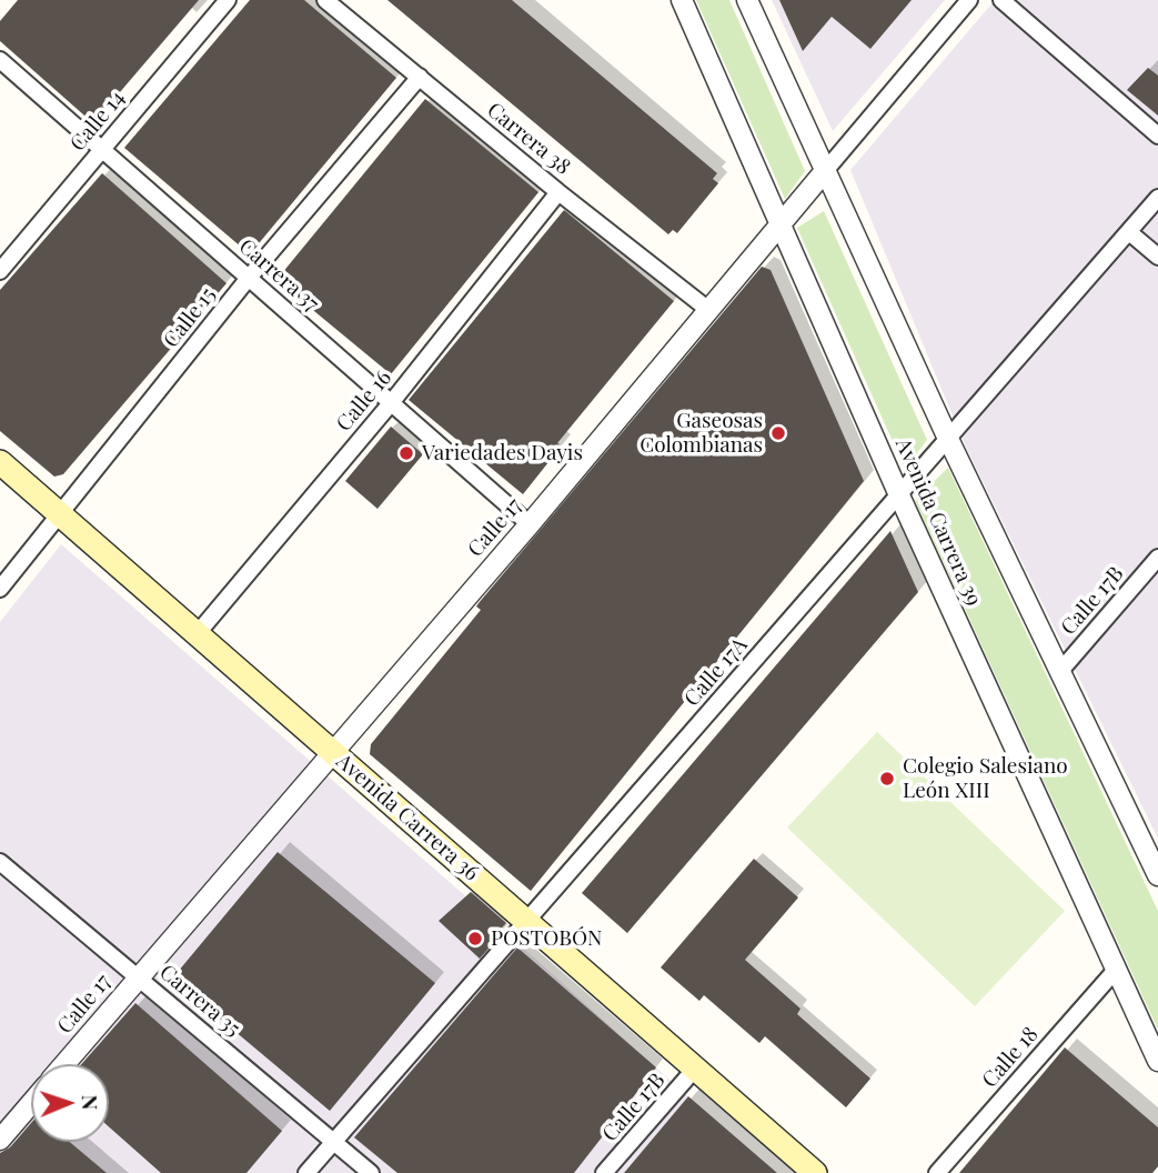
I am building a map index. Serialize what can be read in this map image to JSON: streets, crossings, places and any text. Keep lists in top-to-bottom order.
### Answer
{
  "streets": {
    "main road": ["Avenida Carrera 36"],
    "street": [
      "Calle 14",
      "Carrera 38",
      "Carrera 37",
      "Calle 15",
      "Calle 16",
      "Avenida Carrera 39",
      "Calle 17",
      "Calle 17B",
      "Calle 17A",
      "Carrera 35",
      "Calle 18"
    ]
  },
  "crossings": [
    ["Calle 14", "Carrera 37"],
    ["Carrera 38", "Calle 15"],
    ["Carrera 38", "Calle 16"],
    ["Carrera 38", "Calle 17"],
    ["Carrera 37", "Calle 15"],
    ["Carrera 37", "Calle 16"],
    ["Carrera 37", "Calle 17"],
    ["Calle 15", "Avenida Carrera 36"],
    ["Calle 16", "Avenida Carrera 36"],
    ["Avenida Carrera 39", "Calle 17"],
    ["Avenida Carrera 39", "Calle 17B"],
    ["Avenida Carrera 39", "Calle 17A"],
    ["Avenida Carrera 39", "Calle 18"],
    ["Calle 17", "Avenida Carrera 36"],
    ["Calle 17", "Carrera 35"],
    ["Calle 17B", "Avenida Carrera 36"],
    ["Calle 17A", "Avenida Carrera 36"],
    ["Calle 17A", "Carrera 35"]
  ],
  "places": [
    "Gaseosas Colombianas",
    "Variedades Dayis",
    "Colegio Salesiano León XIII",
    "POSTOBÓN"
  ],
  "north": "right"
}
